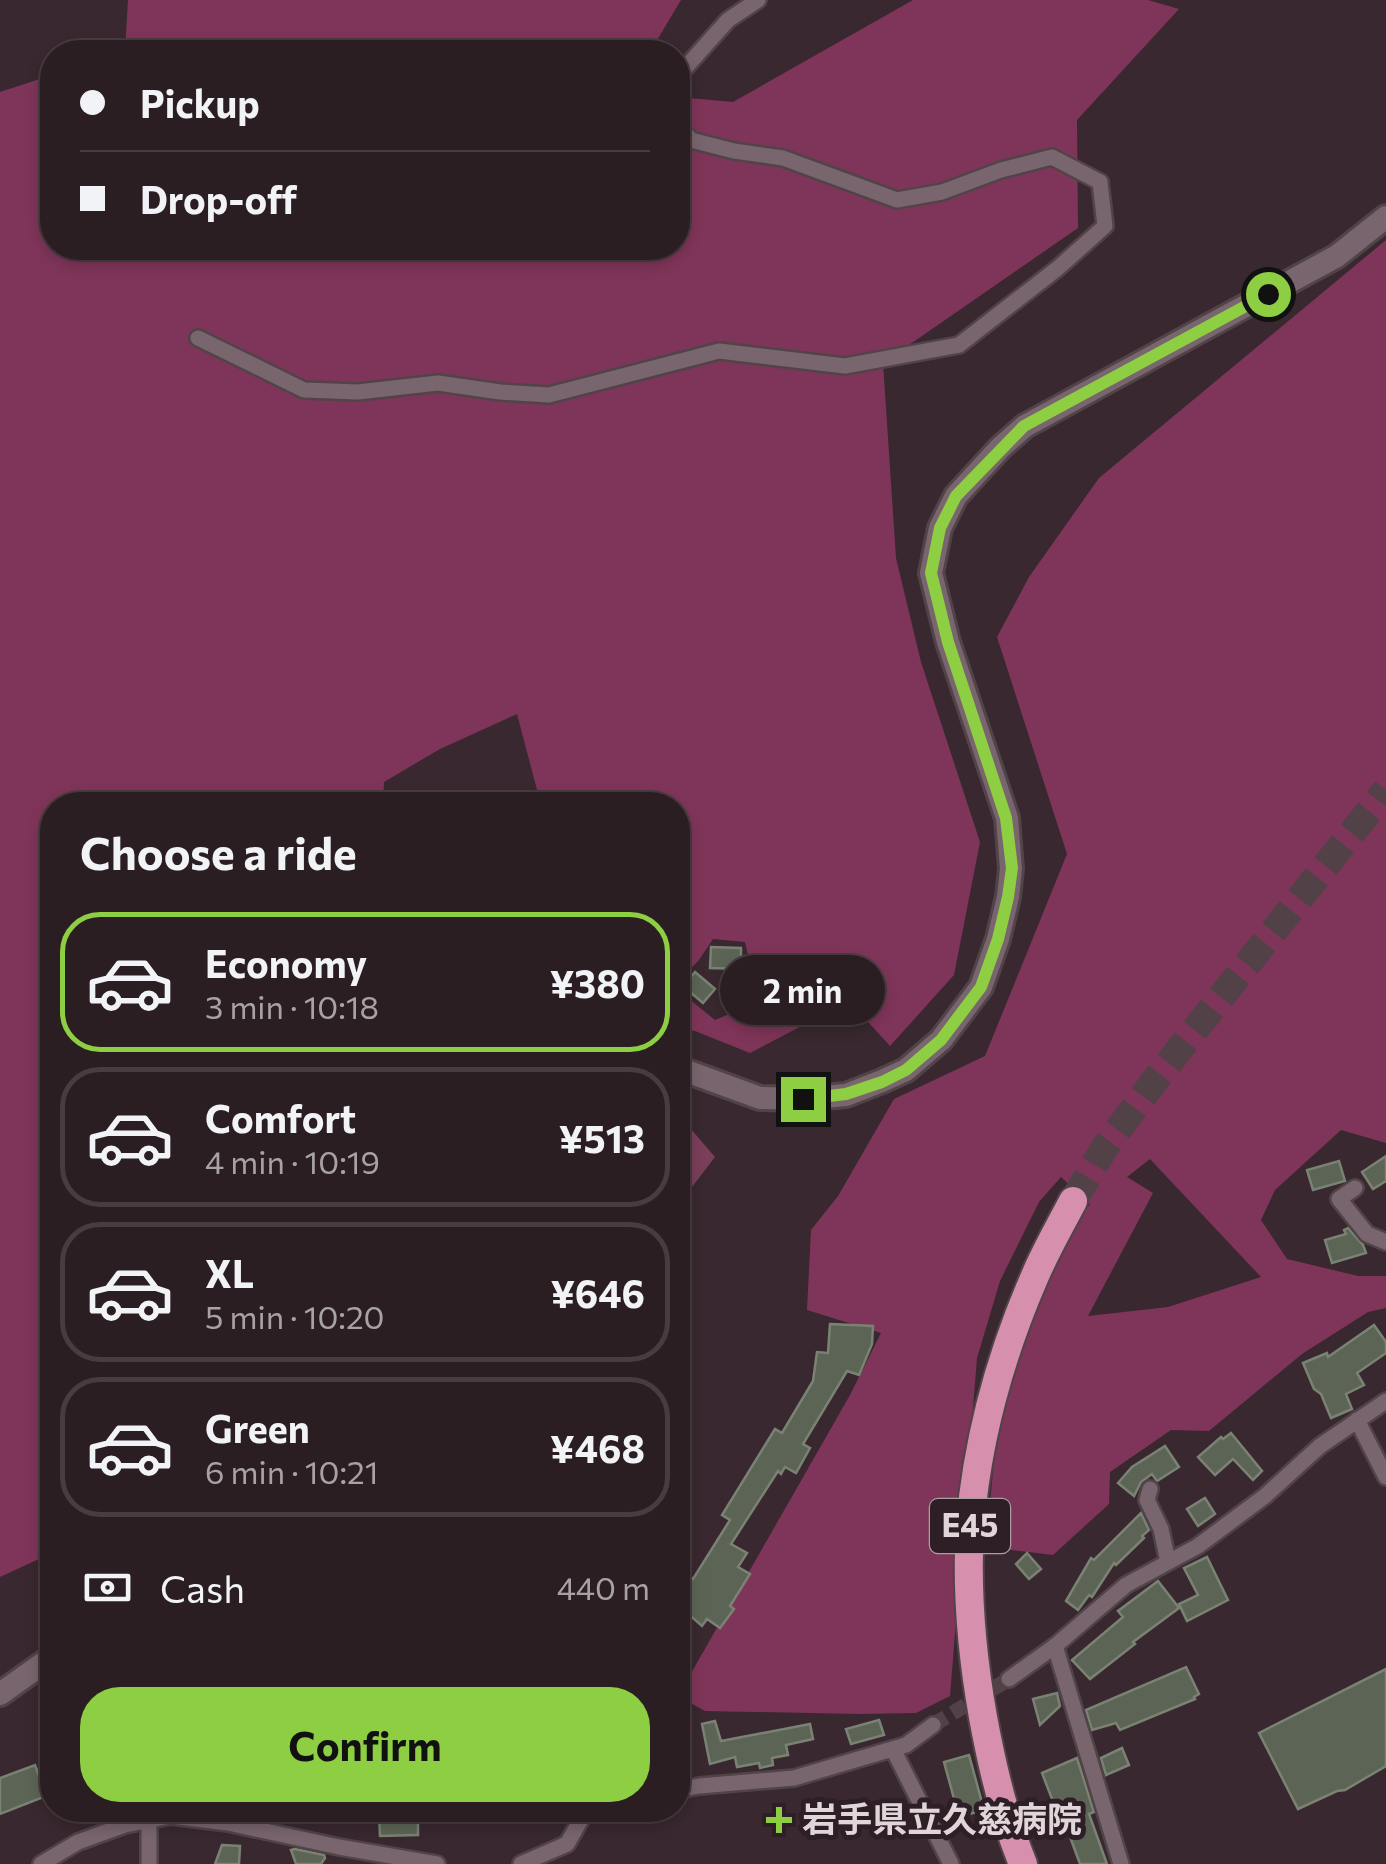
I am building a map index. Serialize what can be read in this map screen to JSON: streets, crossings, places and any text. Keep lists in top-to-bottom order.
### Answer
{
  "streets": {
    "highway": ["E45"]
  },
  "places": {
    "health": ["岩手県立久慈病院"]
  },
  "page": {
    "banner": ["Pickup", "Drop-off"],
    "heading": "Choose a ride",
    "list": [
      {
        "name": "Economy",
        "note": "3 min · 10:18",
        "value": "¥380"
      },
      {
        "name": "Comfort",
        "note": "4 min · 10:19",
        "value": "¥513"
      },
      {
        "name": "XL",
        "note": "5 min · 10:20",
        "value": "¥646"
      },
      {
        "name": "Green",
        "note": "6 min · 10:21",
        "value": "¥468"
      }
    ],
    "bubble": "2 min",
    "pay": ["Cash", "440 m"],
    "buttons": "Confirm"
  }
}
